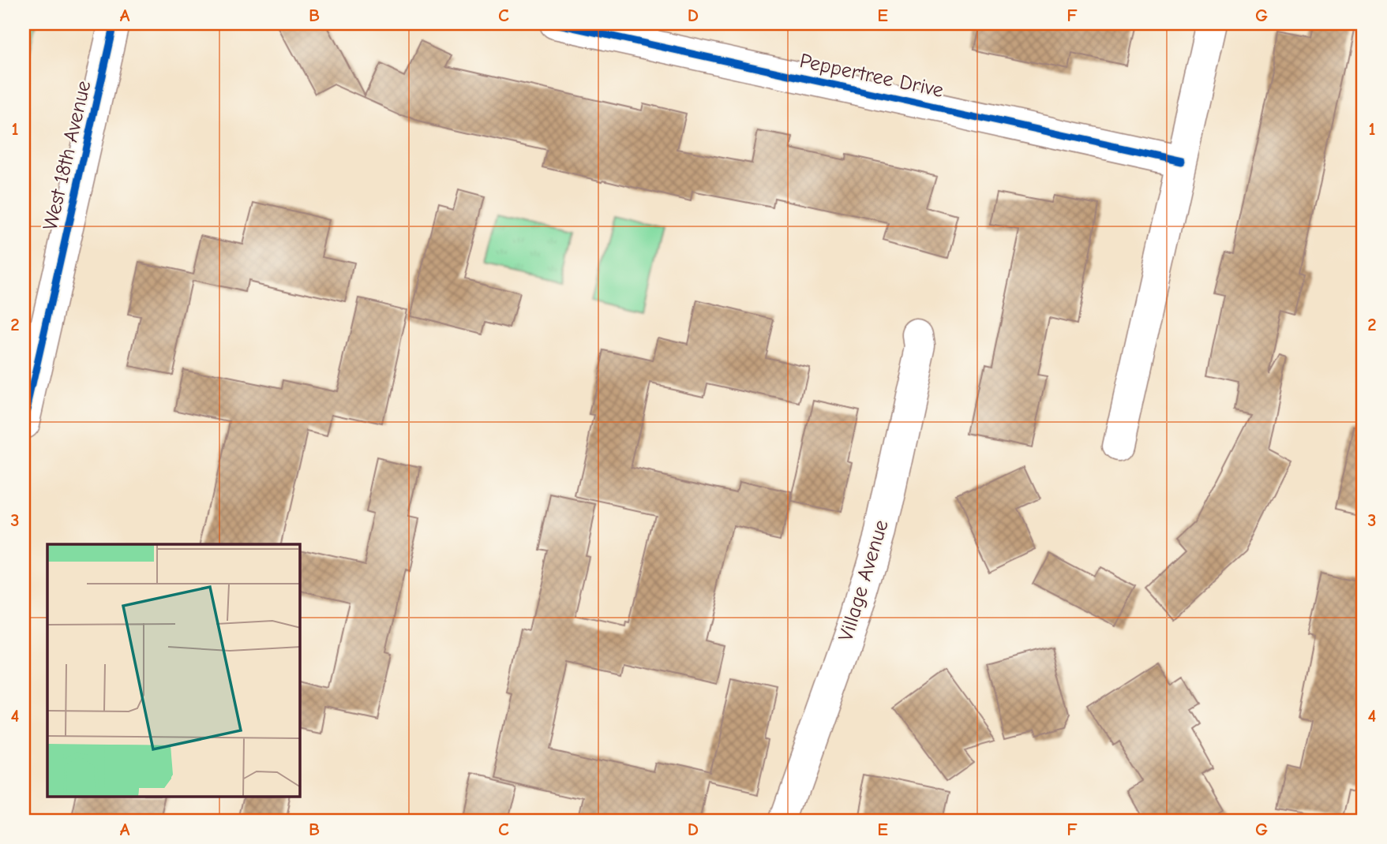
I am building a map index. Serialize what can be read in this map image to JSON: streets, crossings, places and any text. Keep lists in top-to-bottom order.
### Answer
{
  "streets": {
    "street": ["Peppertree Drive", "West 18th Avenue", "Village Avenue"]
  },
  "grid": {
    "columns": [
      "A",
      "B",
      "C",
      "D",
      "E",
      "F",
      "G"
    ],
    "rows": [
      "1",
      "2",
      "3",
      "4"
    ]
  }
}
